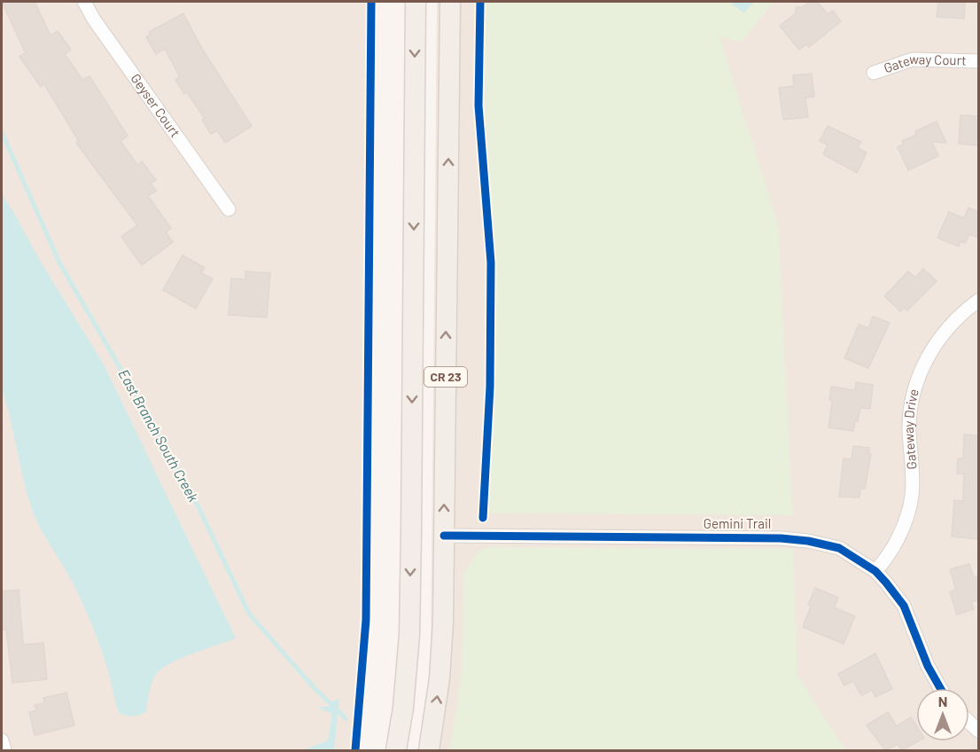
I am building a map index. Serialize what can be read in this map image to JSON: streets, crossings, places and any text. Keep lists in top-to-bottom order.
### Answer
{
  "streets": {
    "main road": ["CR 23"],
    "street": [
      "Gateway Court",
      "Geyser Court",
      "Gateway Drive",
      "Gemini Trail"
    ]
  },
  "crossings": [
    ["CR 23", "Gemini Trail"],
    ["Gateway Drive", "Gemini Trail"]
  ],
  "water": ["East Branch South Creek"],
  "north": "top"
}
